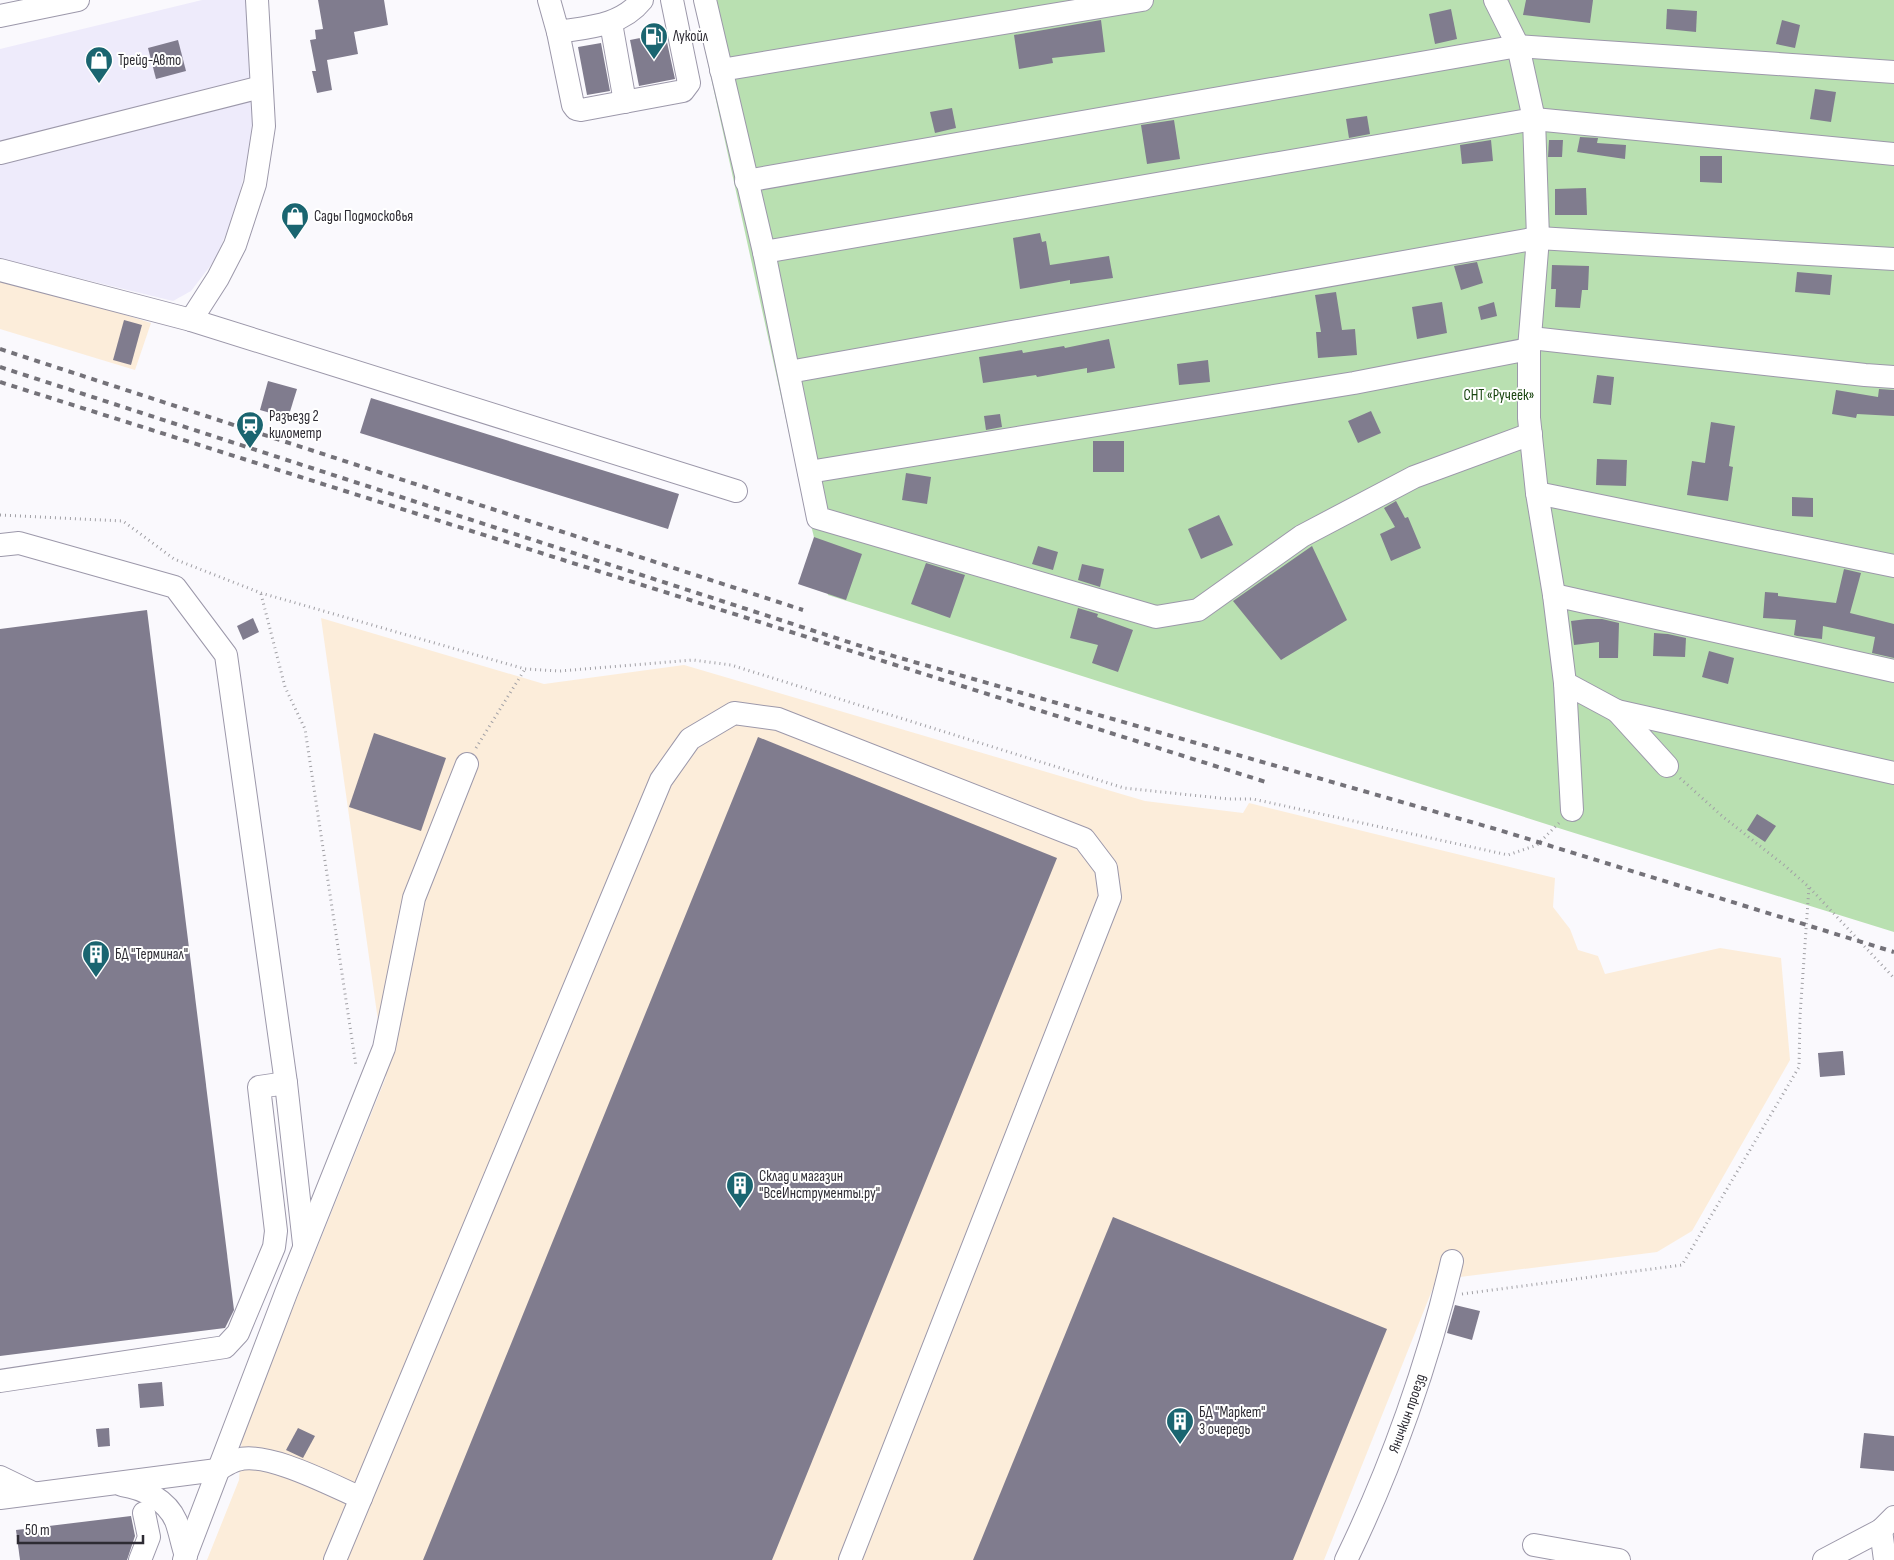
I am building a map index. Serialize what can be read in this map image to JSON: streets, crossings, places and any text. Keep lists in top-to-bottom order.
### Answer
{
  "streets": {
    "street": ["Яничкин проезд"]
  },
  "parks": ["СНТ «Ручеёк»"],
  "places": {
    "fuel station": ["Лукойл"],
    "shop": ["Трейд-Авто", "Сады Подмосковья"],
    "station": ["Разъезд 2 километр"],
    "building": ["БД \"Терминал\"", "Склад и магазин \"ВсеИнструменты.ру\"", "БД \"Маркет\" 3 очередь"]
  },
  "scale_bar": "50 m"
}
